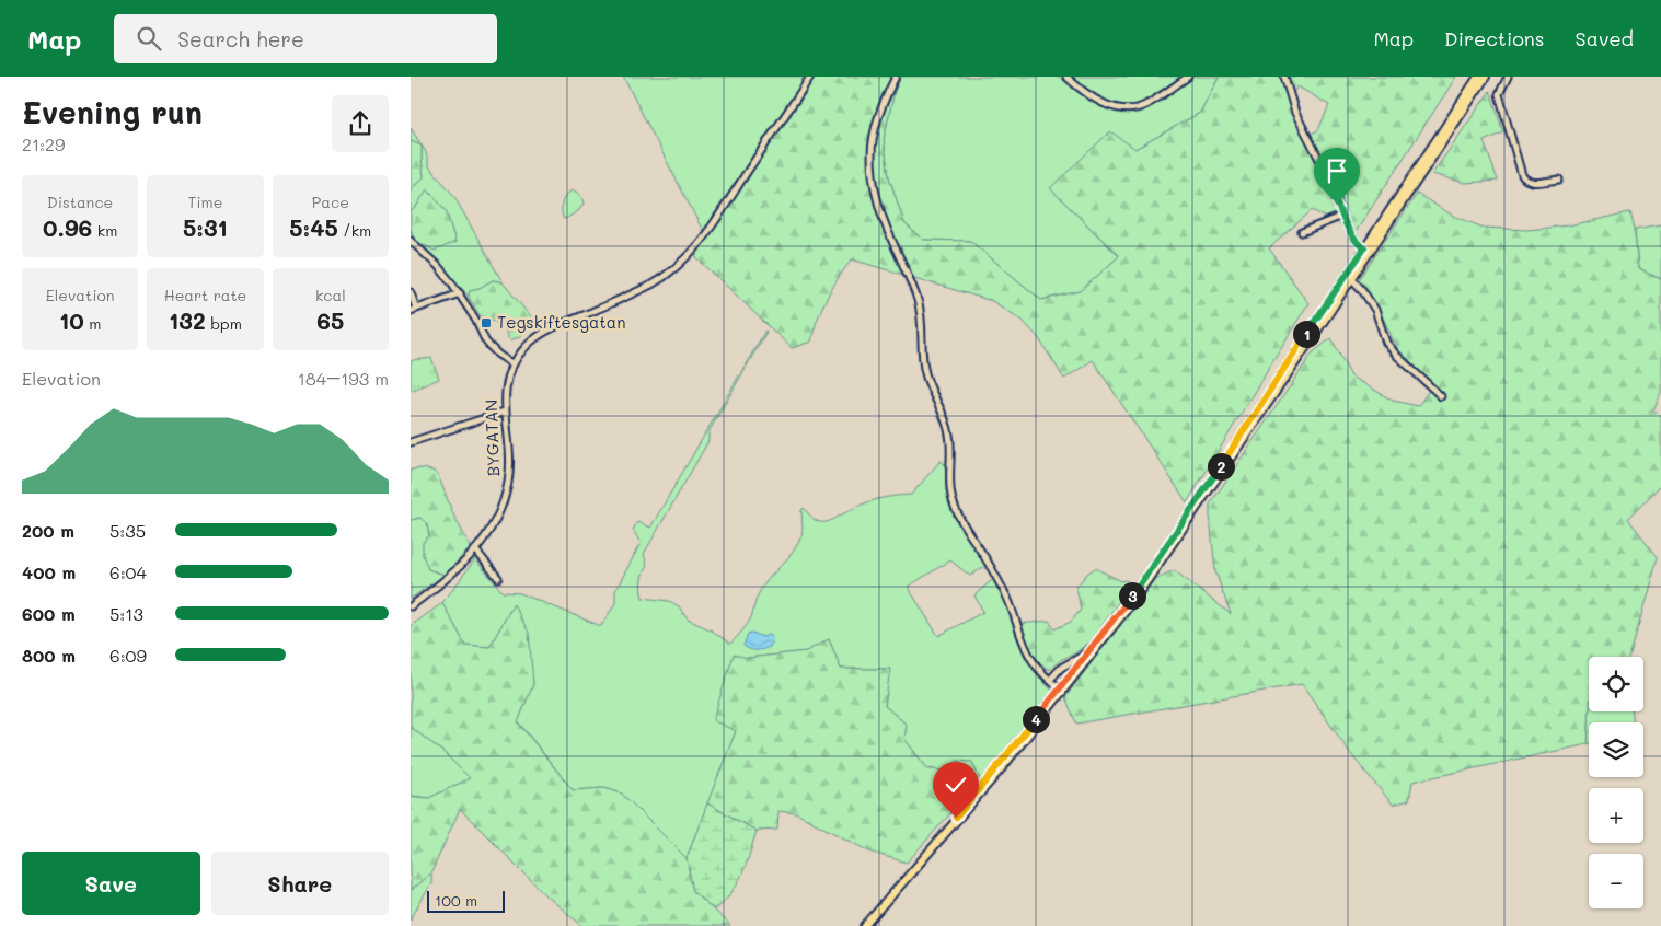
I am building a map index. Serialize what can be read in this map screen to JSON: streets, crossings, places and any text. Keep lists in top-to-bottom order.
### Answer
{
  "streets": {
    "street": ["BYGATAN"]
  },
  "places": {
    "transit": ["Tegskiftesgatan"]
  },
  "scale_bar": "100 m",
  "page": {
    "header": "Map",
    "search": "Search here",
    "nav": ["Map", "Directions", "Saved"],
    "heading": ["Evening run", "21:29"],
    "stats": [
      ["Distance", "0.96 km"],
      ["Time", "5:31"],
      ["Pace", "5:45 /km"],
      ["Elevation", "10 m"],
      ["Heart rate", "132 bpm"],
      ["kcal", "65"]
    ],
    "pins": [
      "1",
      "2",
      "3",
      "4"
    ],
    "chart": ["Elevation", "184–193 m"],
    "list": [
      {
        "name": "200 m",
        "note": "5:35"
      },
      {
        "name": "400 m",
        "note": "6:04"
      },
      {
        "name": "600 m",
        "note": "5:13"
      },
      {
        "name": "800 m",
        "note": "6:09"
      }
    ],
    "map_buttons": ["+", "−"],
    "buttons": ["Save", "Share"],
    "scale": "100 m"
  }
}
